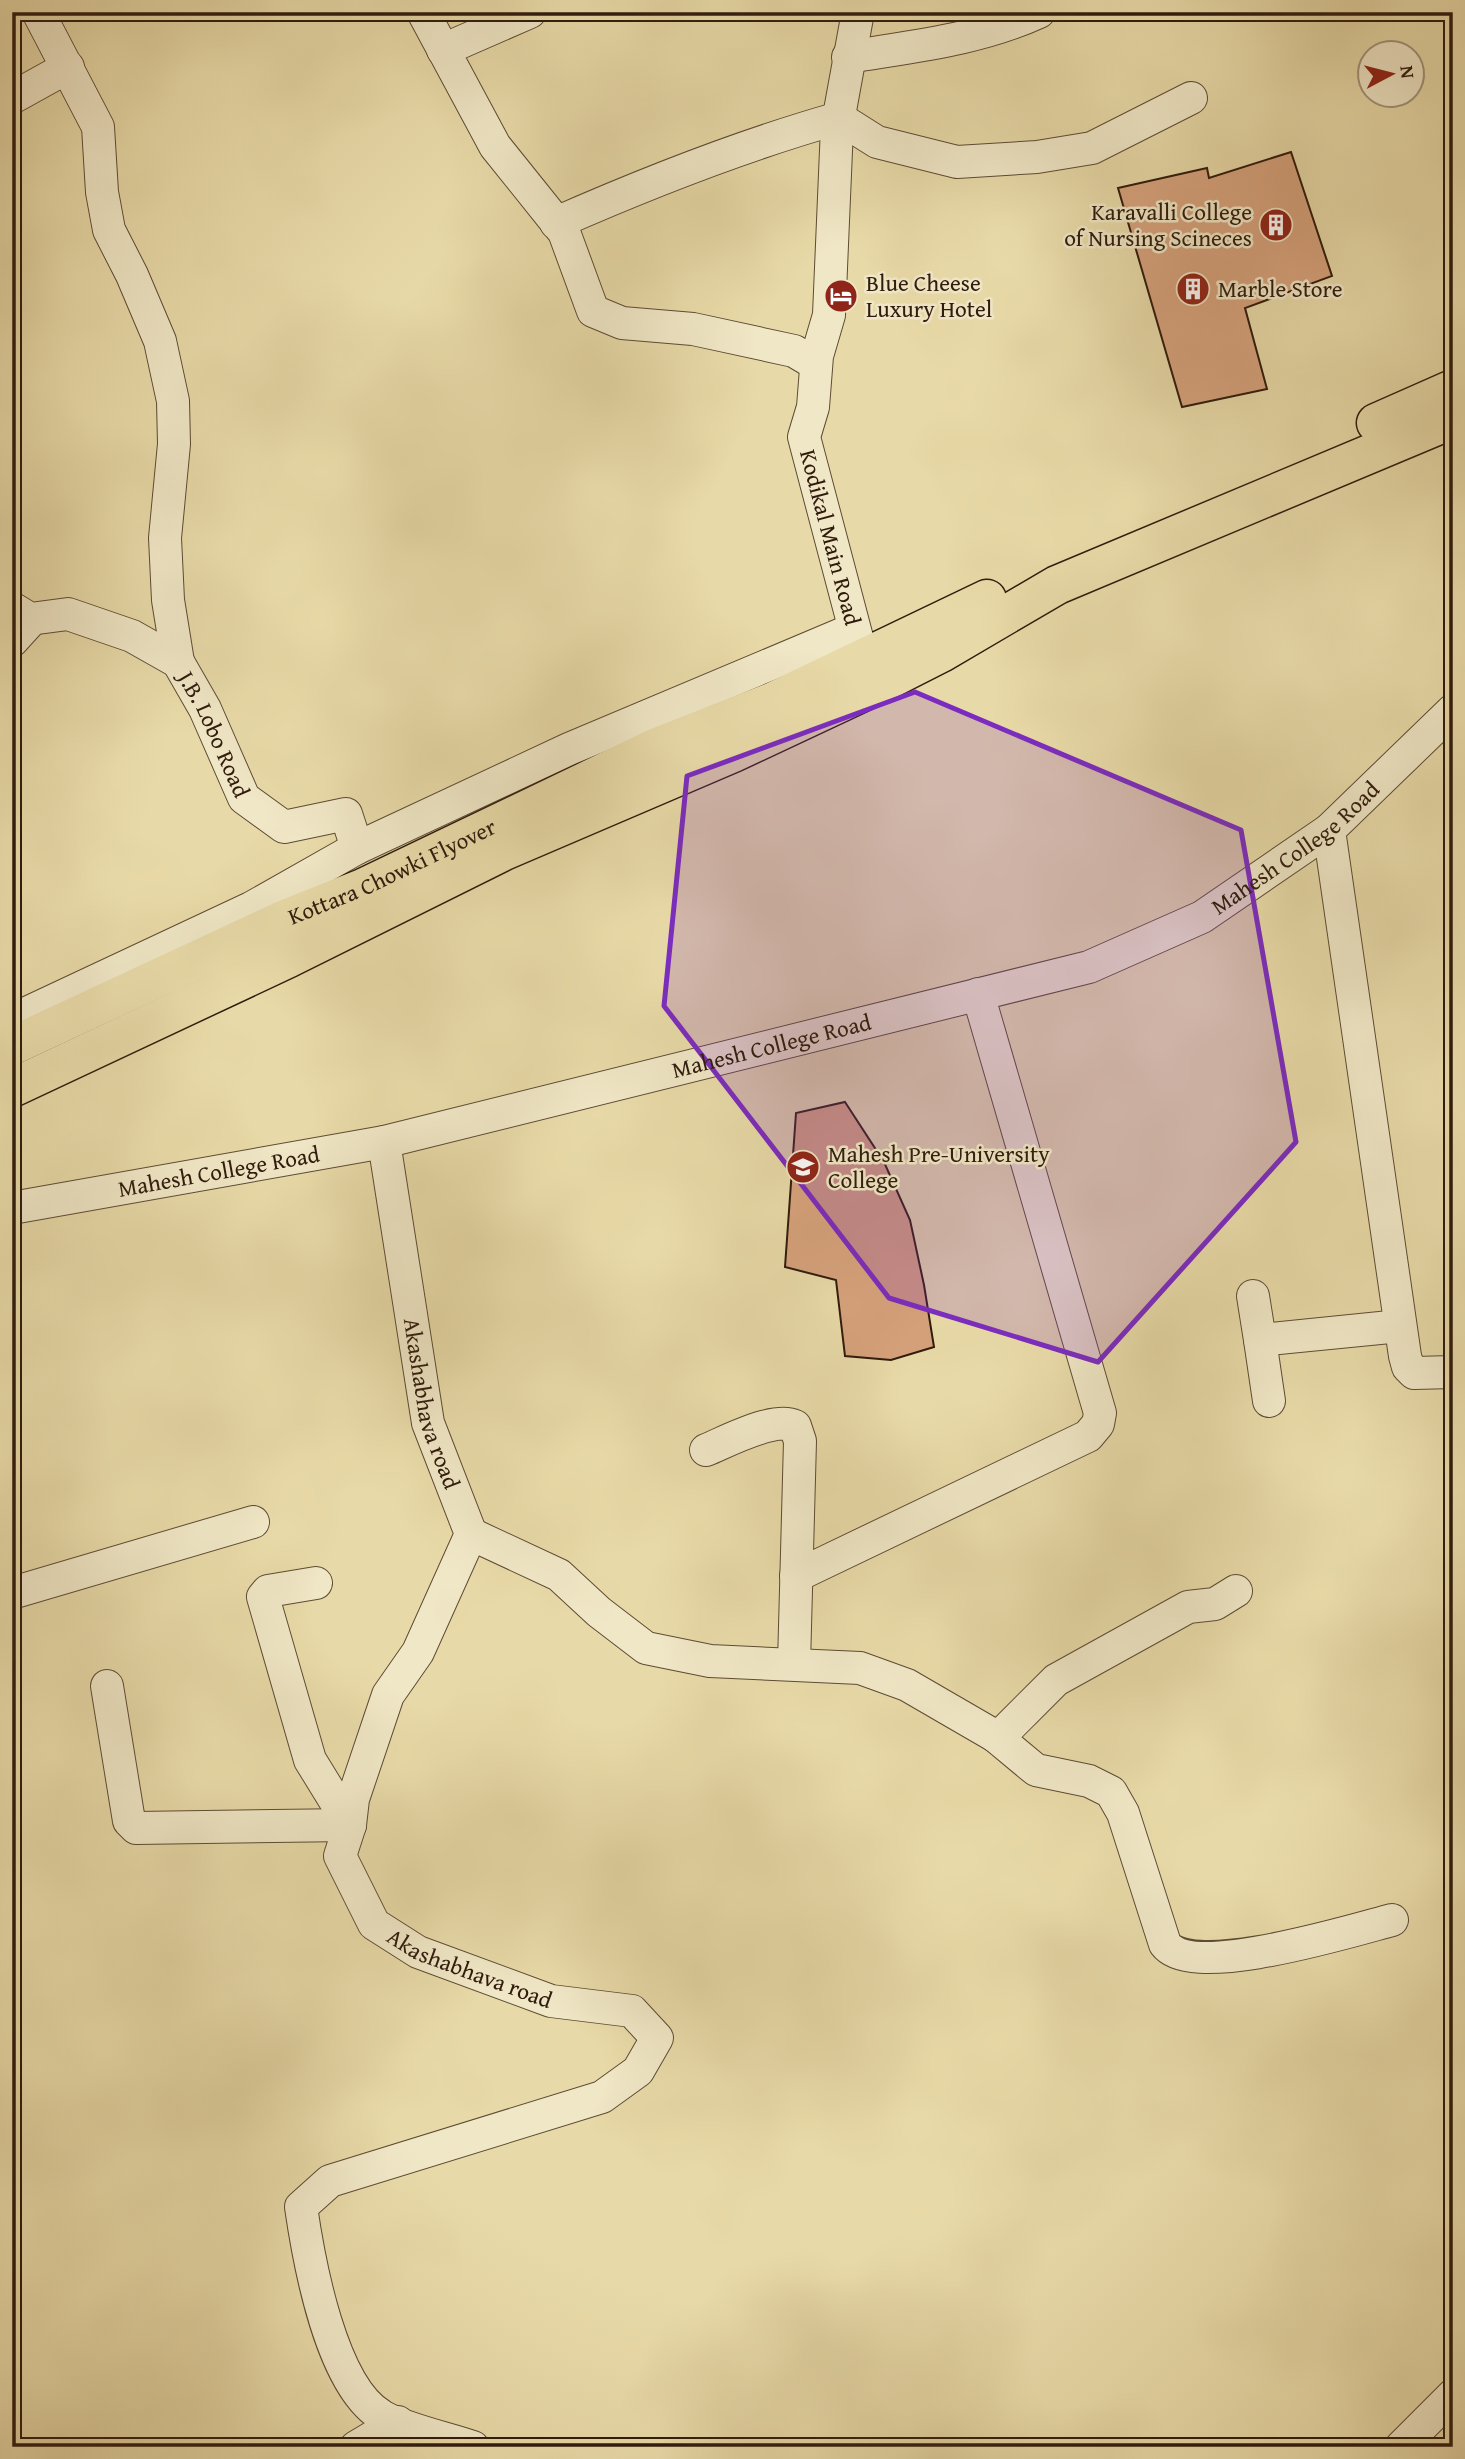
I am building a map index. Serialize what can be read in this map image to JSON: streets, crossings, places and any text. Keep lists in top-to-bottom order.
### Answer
{
  "streets": {
    "highway": ["Kottara Chowki Flyover"],
    "street": [
      "Kodikal Main Road",
      "J.B. Lobo Road",
      "Mahesh College Road",
      "Akashabhava road"
    ]
  },
  "crossings": [
    ["Kodikal Main Road", "Kottara Chowki Flyover"],
    ["Mahesh College Road", "Akashabhava road"]
  ],
  "places": {
    "building": ["Karavalli College of Nursing Scineces", "Marble Store"],
    "hotel": ["Blue Cheese Luxury Hotel"],
    "school or university": ["Mahesh Pre-University College"]
  },
  "north": "right"
}
